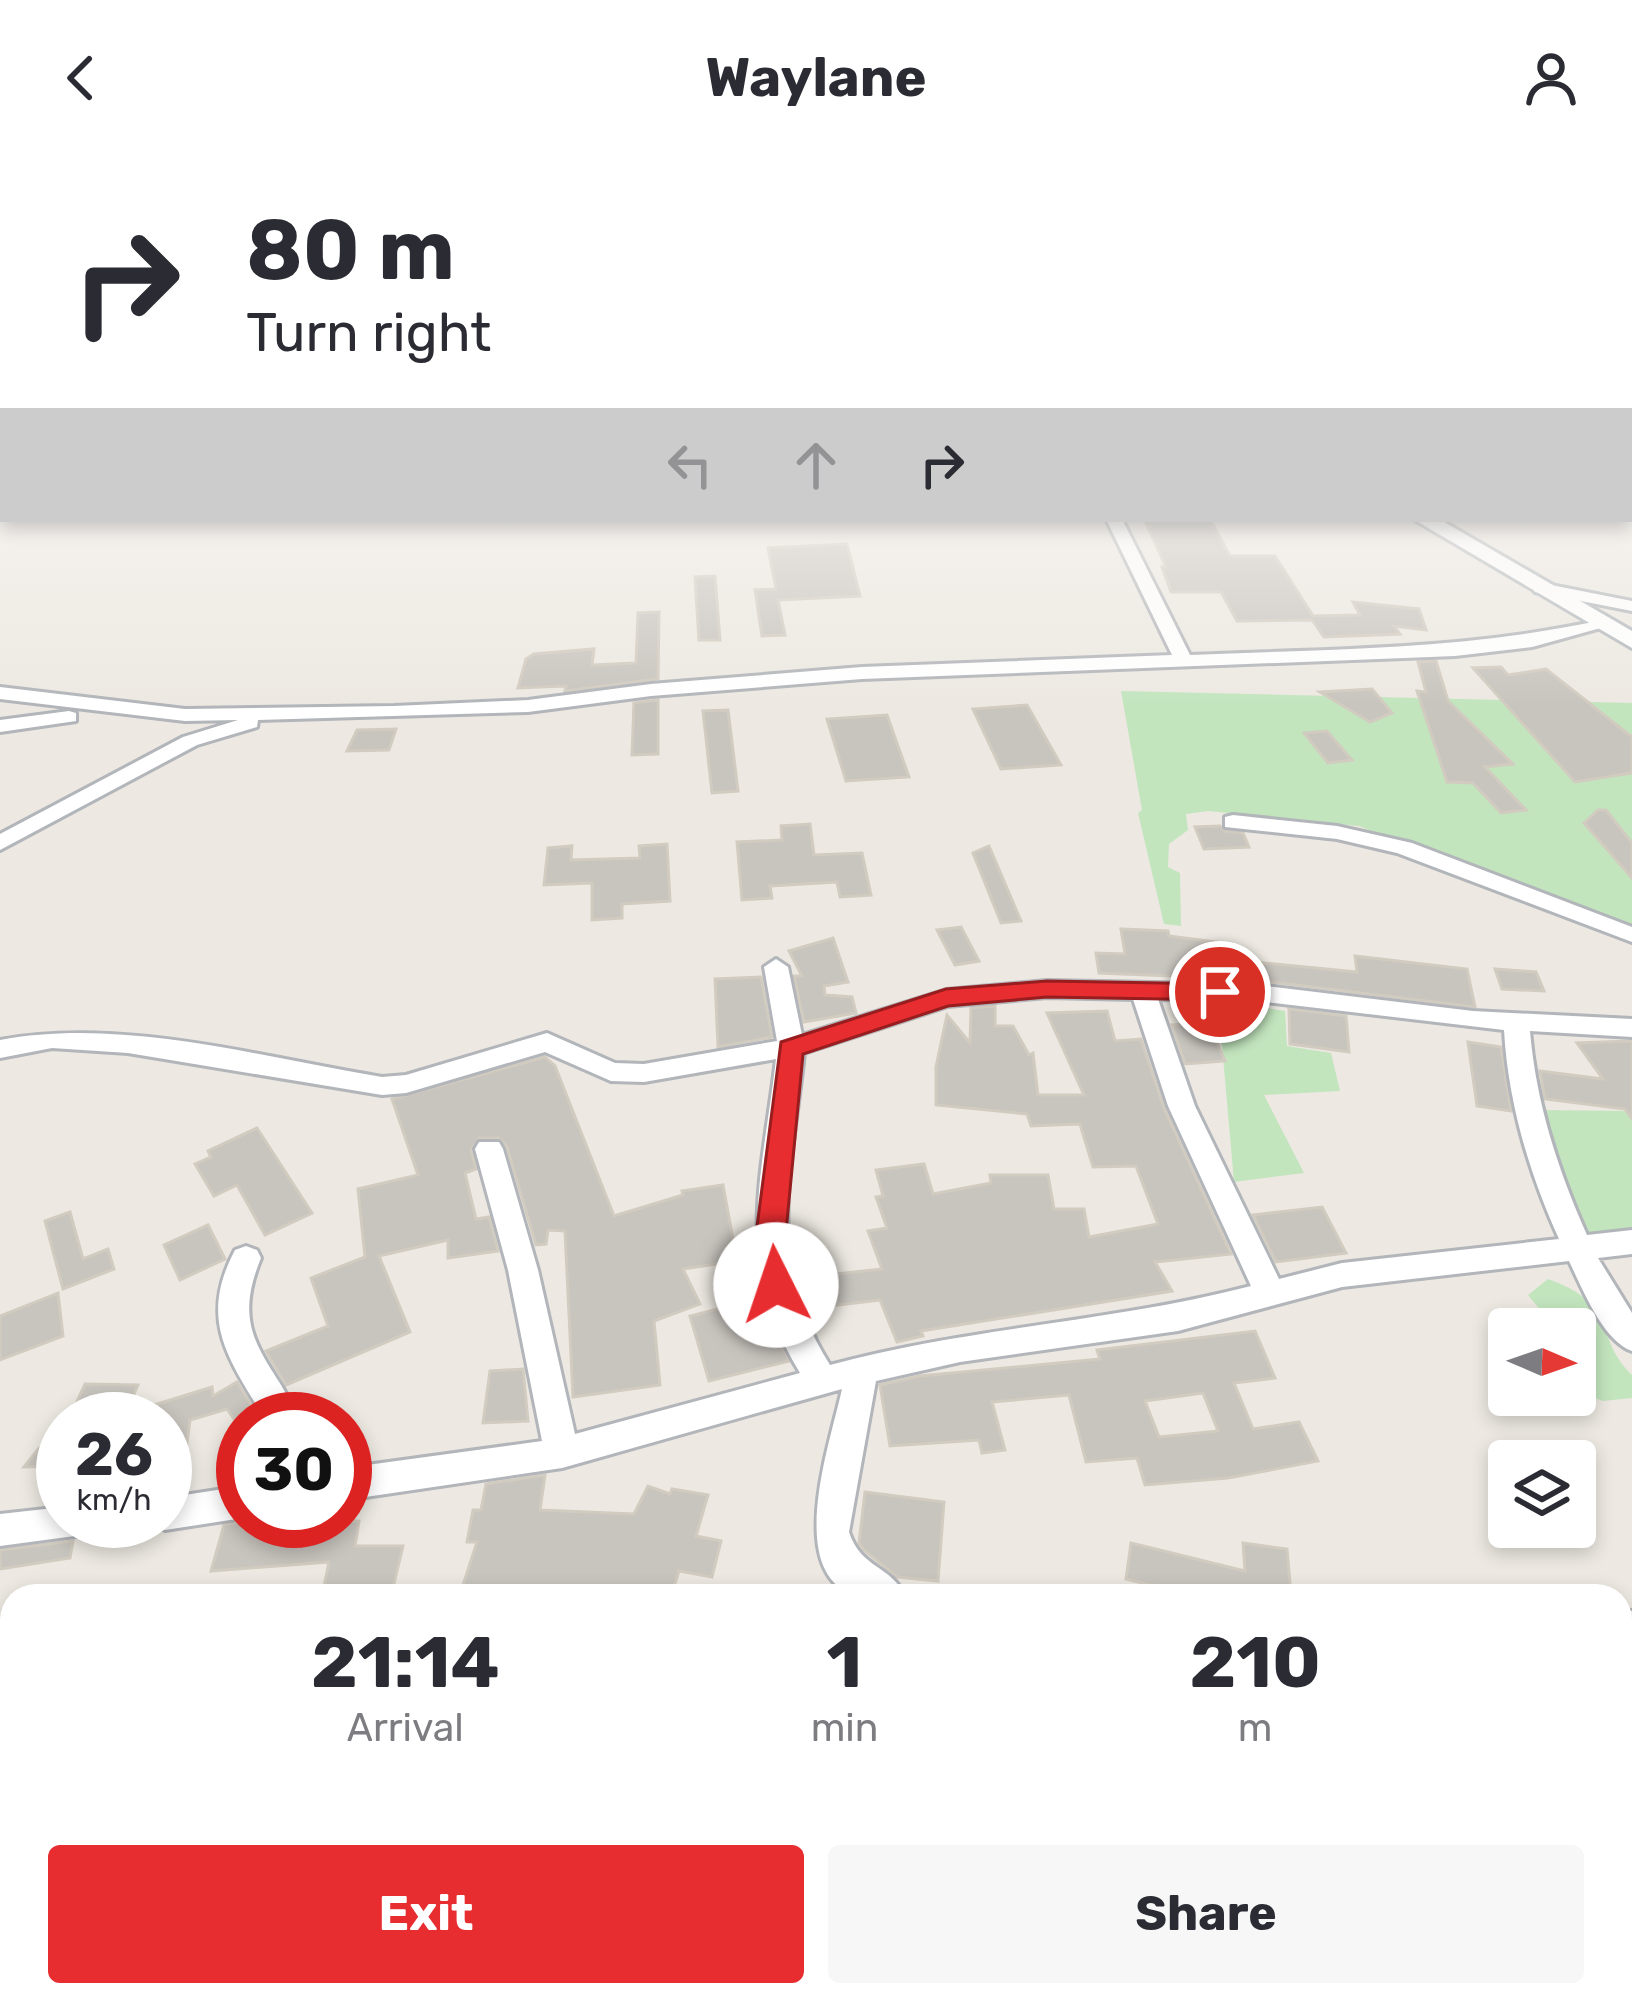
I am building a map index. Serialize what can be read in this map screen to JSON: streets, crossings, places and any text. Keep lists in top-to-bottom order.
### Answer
{
  "north": "right",
  "page": {
    "header": "Waylane",
    "turn": ["80 m", "Turn right"],
    "speed": "26 km/h",
    "limit": "30",
    "eta": [
      "21:14",
      "Arrival",
      "1",
      "min",
      "210",
      "m"
    ],
    "buttons": ["Exit", "Share"]
  }
}
